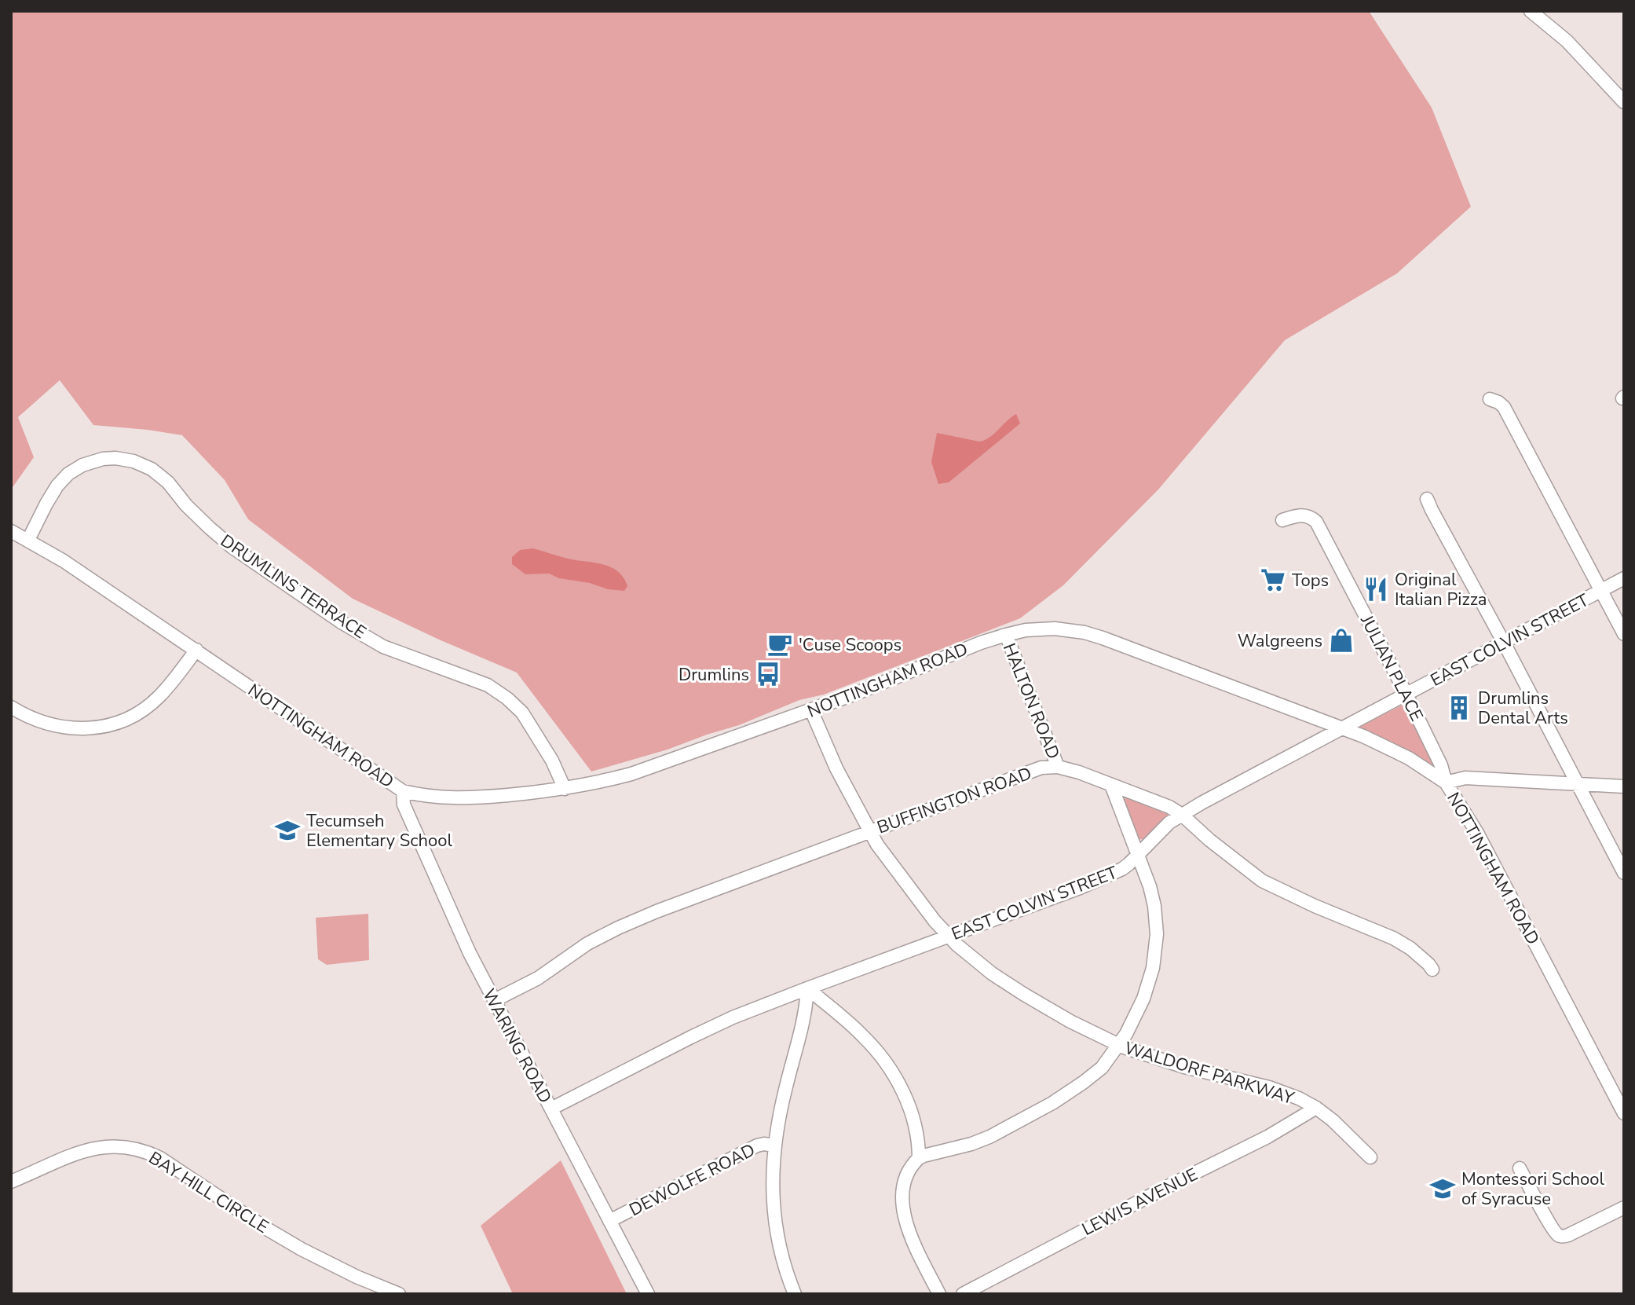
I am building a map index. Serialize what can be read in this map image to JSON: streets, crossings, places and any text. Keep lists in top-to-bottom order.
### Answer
{
  "streets": {
    "street": [
      "DRUMLINS TERRACE",
      "EAST COLVIN STREET",
      "JULIAN PLACE",
      "NOTTINGHAM ROAD",
      "HALTON ROAD",
      "BUFFINGTON ROAD",
      "WARING ROAD",
      "WALDORF PARKWAY",
      "DEWOLFE ROAD",
      "BAY HILL CIRCLE",
      "LEWIS AVENUE"
    ]
  },
  "crossings": [
    ["DRUMLINS TERRACE", "NOTTINGHAM ROAD"],
    ["EAST COLVIN STREET", "JULIAN PLACE"],
    ["EAST COLVIN STREET", "NOTTINGHAM ROAD"],
    ["EAST COLVIN STREET", "BUFFINGTON ROAD"],
    ["EAST COLVIN STREET", "WARING ROAD"],
    ["EAST COLVIN STREET", "WALDORF PARKWAY"],
    ["JULIAN PLACE", "NOTTINGHAM ROAD"],
    ["NOTTINGHAM ROAD", "HALTON ROAD"],
    ["NOTTINGHAM ROAD", "WARING ROAD"],
    ["NOTTINGHAM ROAD", "WALDORF PARKWAY"],
    ["HALTON ROAD", "BUFFINGTON ROAD"],
    ["BUFFINGTON ROAD", "WARING ROAD"],
    ["BUFFINGTON ROAD", "WALDORF PARKWAY"],
    ["WARING ROAD", "DEWOLFE ROAD"],
    ["WALDORF PARKWAY", "LEWIS AVENUE"]
  ],
  "places": {
    "supermarket": ["Tops"],
    "restaurant": ["Original Italian Pizza"],
    "shop": ["Walgreens"],
    "cafe": ["'Cuse Scoops"],
    "bus stop": ["Drumlins"],
    "building": ["Drumlins Dental Arts"],
    "school or university": ["Tecumseh Elementary School", "Montessori School of Syracuse"]
  }
}
